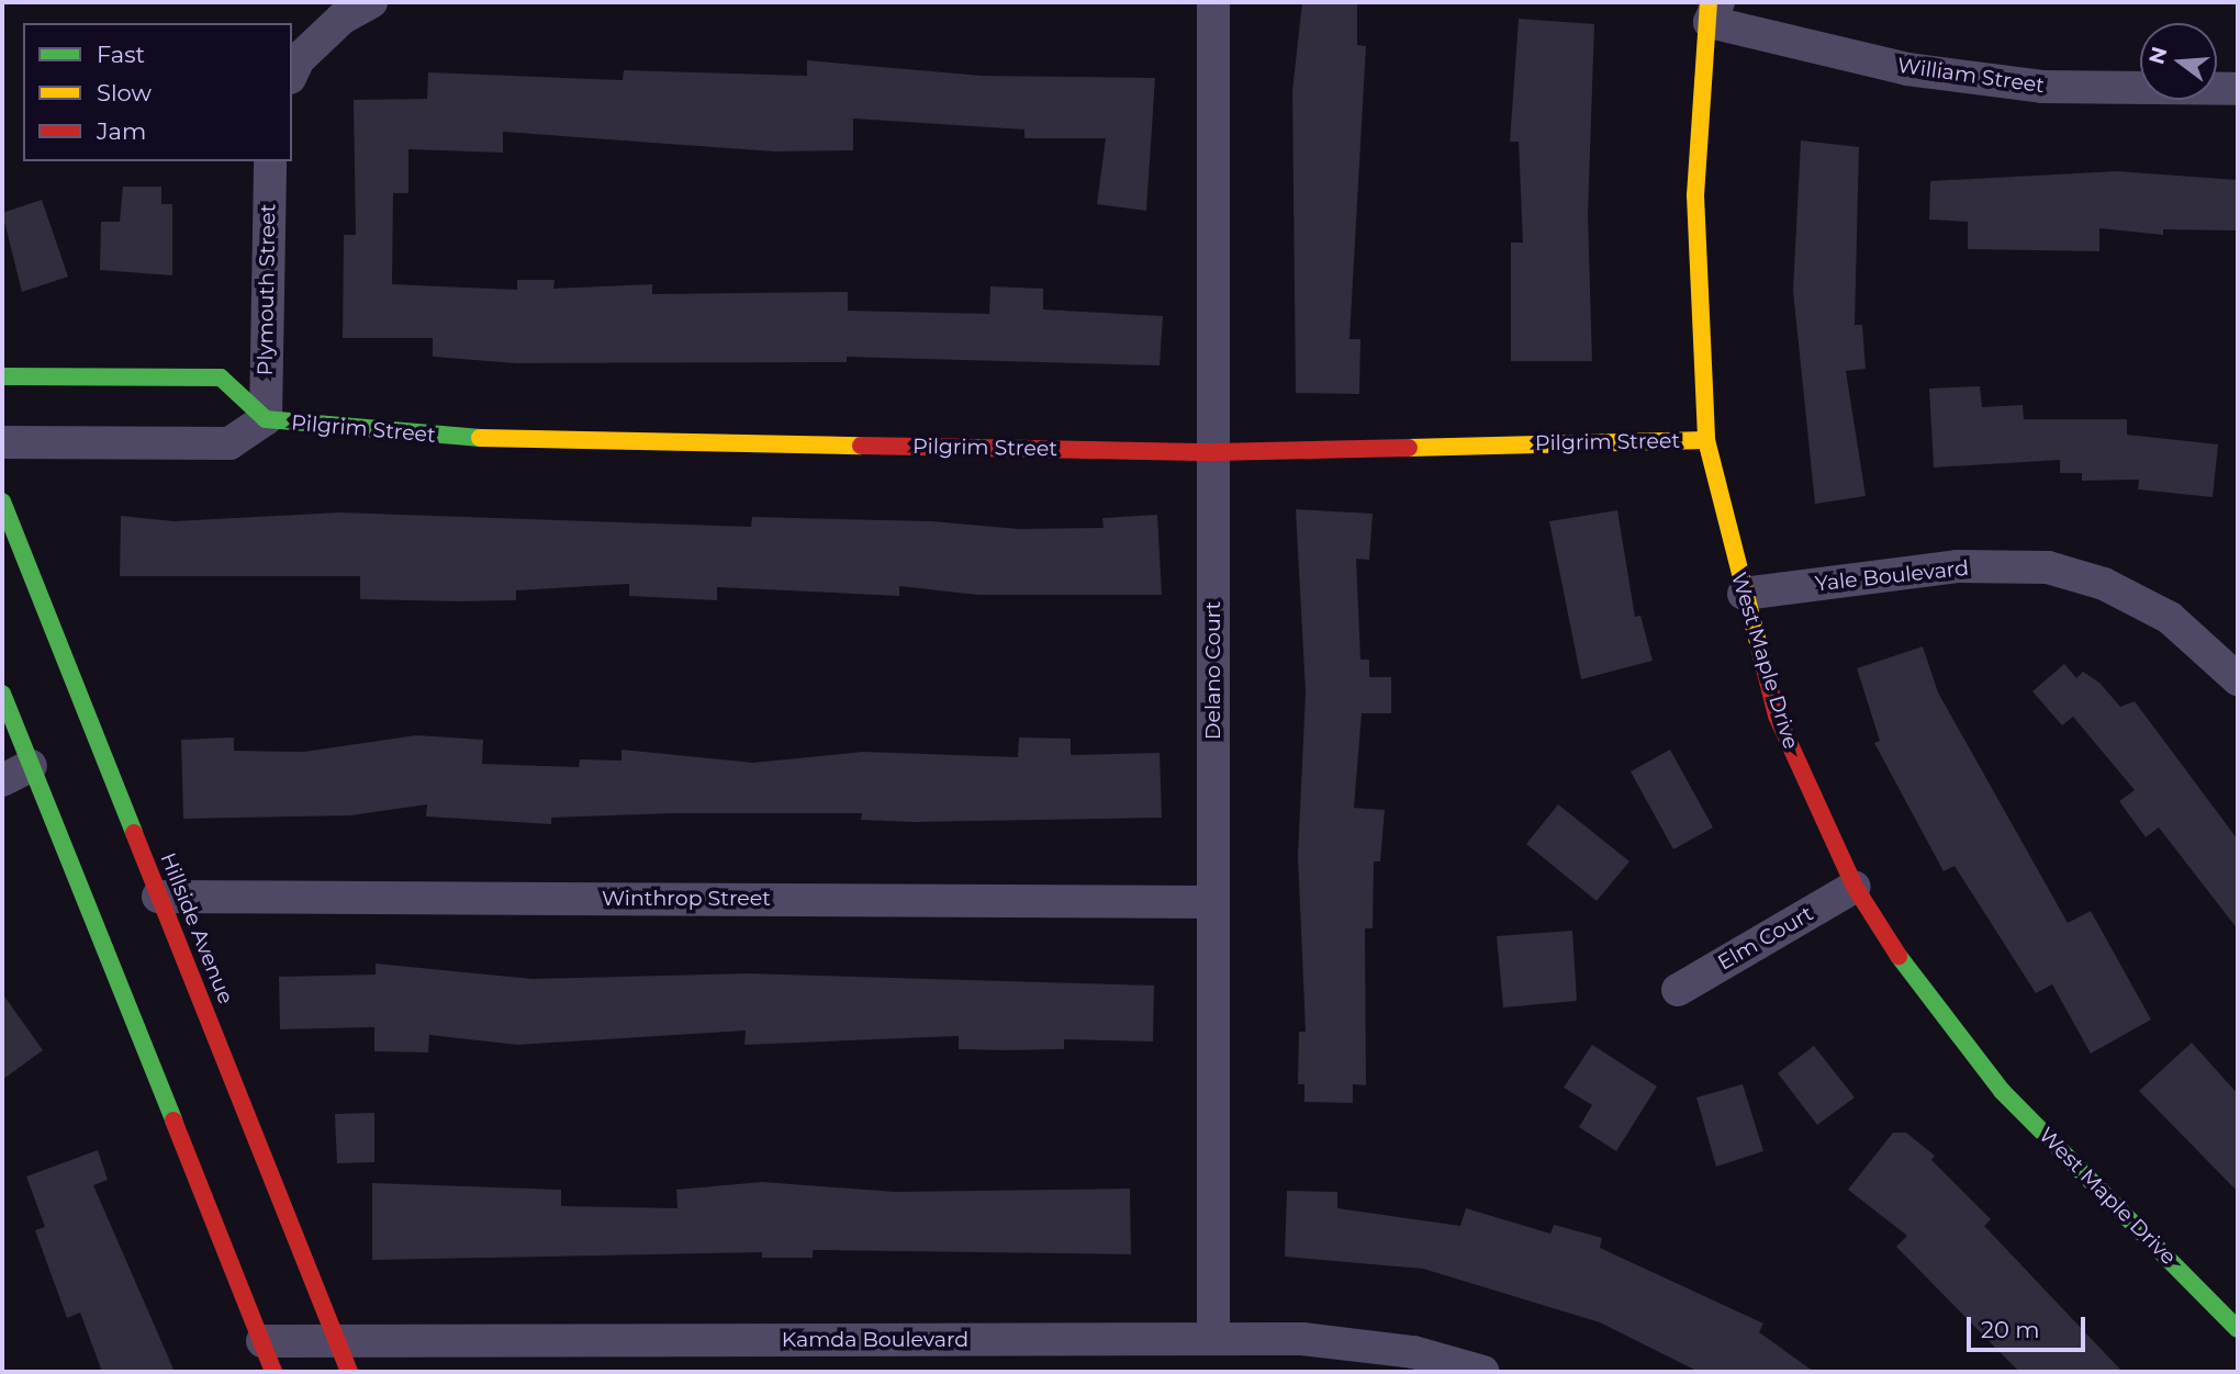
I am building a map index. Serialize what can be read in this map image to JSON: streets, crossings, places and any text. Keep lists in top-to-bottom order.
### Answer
{
  "streets": {
    "street": [
      "William Street",
      "Plymouth Street",
      "Pilgrim Street",
      "Yale Boulevard",
      "West Maple Drive",
      "Delano Court",
      "Winthrop Street",
      "Hillside Avenue",
      "Elm Court",
      "Kamda Boulevard"
    ]
  },
  "crossings": [
    ["William Street", "West Maple Drive"],
    ["Plymouth Street", "Pilgrim Street"],
    ["Pilgrim Street", "West Maple Drive"],
    ["Pilgrim Street", "Delano Court"],
    ["Yale Boulevard", "West Maple Drive"],
    ["West Maple Drive", "Elm Court"],
    ["Delano Court", "Winthrop Street"],
    ["Delano Court", "Kamda Boulevard"],
    ["Winthrop Street", "Hillside Avenue"],
    ["Hillside Avenue", "Kamda Boulevard"]
  ],
  "legend": ["Fast", "Slow", "Jam"],
  "scale_bar": "20 m",
  "north": "left"
}
